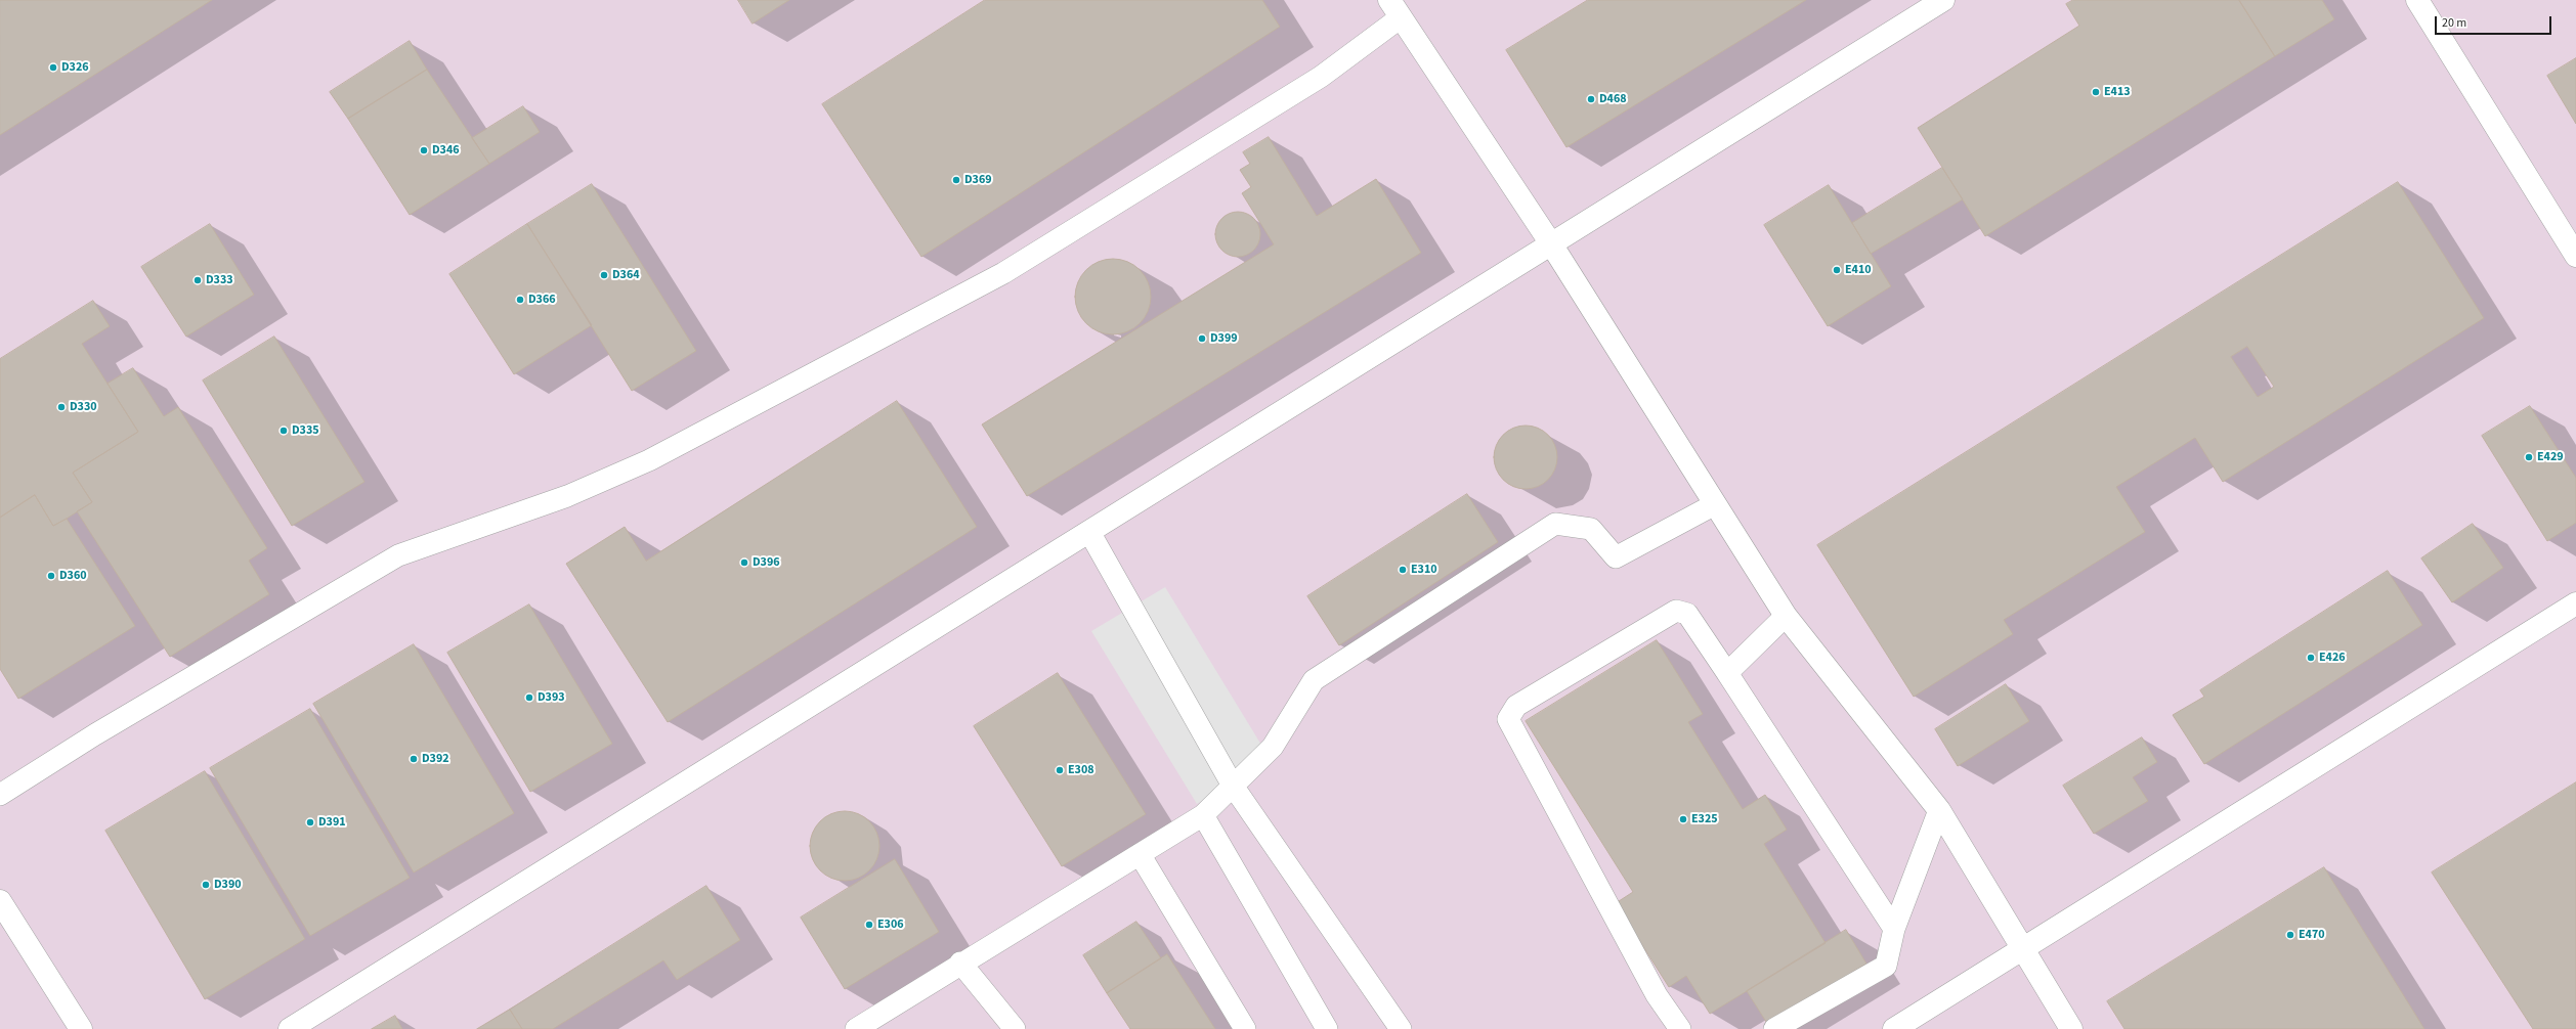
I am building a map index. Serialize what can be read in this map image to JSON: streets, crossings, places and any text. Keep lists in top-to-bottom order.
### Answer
{
  "places": [
    "D326",
    "E413",
    "D468",
    "D346",
    "D369",
    "E410",
    "D364",
    "D333",
    "D366",
    "D399",
    "D330",
    "D335",
    "E429",
    "D396",
    "E310",
    "D360",
    "E426",
    "D393",
    "D392",
    "E308",
    "E325",
    "D391",
    "D390",
    "E306",
    "E470"
  ],
  "scale_bar": "20 m"
}
